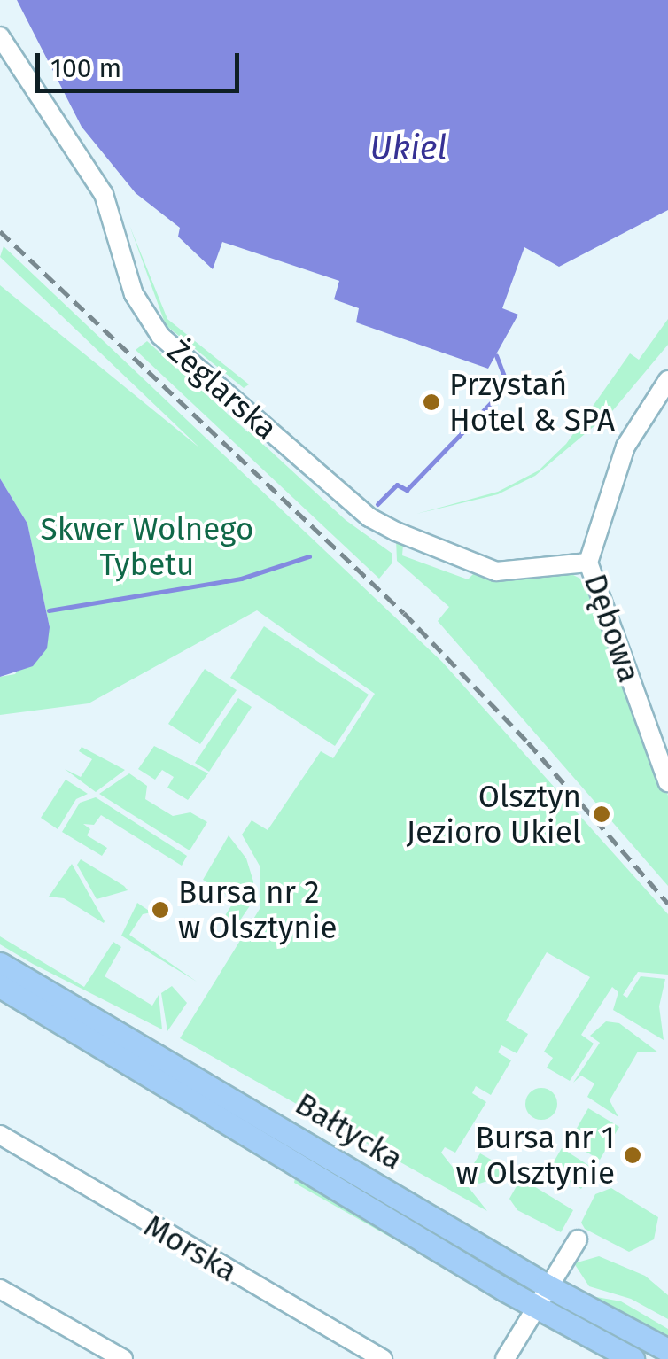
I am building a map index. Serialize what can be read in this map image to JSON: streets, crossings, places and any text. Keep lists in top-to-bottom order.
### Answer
{
  "streets": {
    "main road": ["Bałtycka"],
    "street": ["Żeglarska", "Dębowa", "Morska"]
  },
  "crossings": [
    ["Żeglarska", "Dębowa"]
  ],
  "water": ["Ukiel"],
  "parks": ["Skwer Wolnego Tybetu"],
  "places": [
    "Przystań Hotel & SPA",
    "Olsztyn Jezioro Ukiel",
    "Bursa nr 2 w Olsztynie",
    "Bursa nr 1 w Olsztynie"
  ],
  "scale_bar": "100 m"
}
